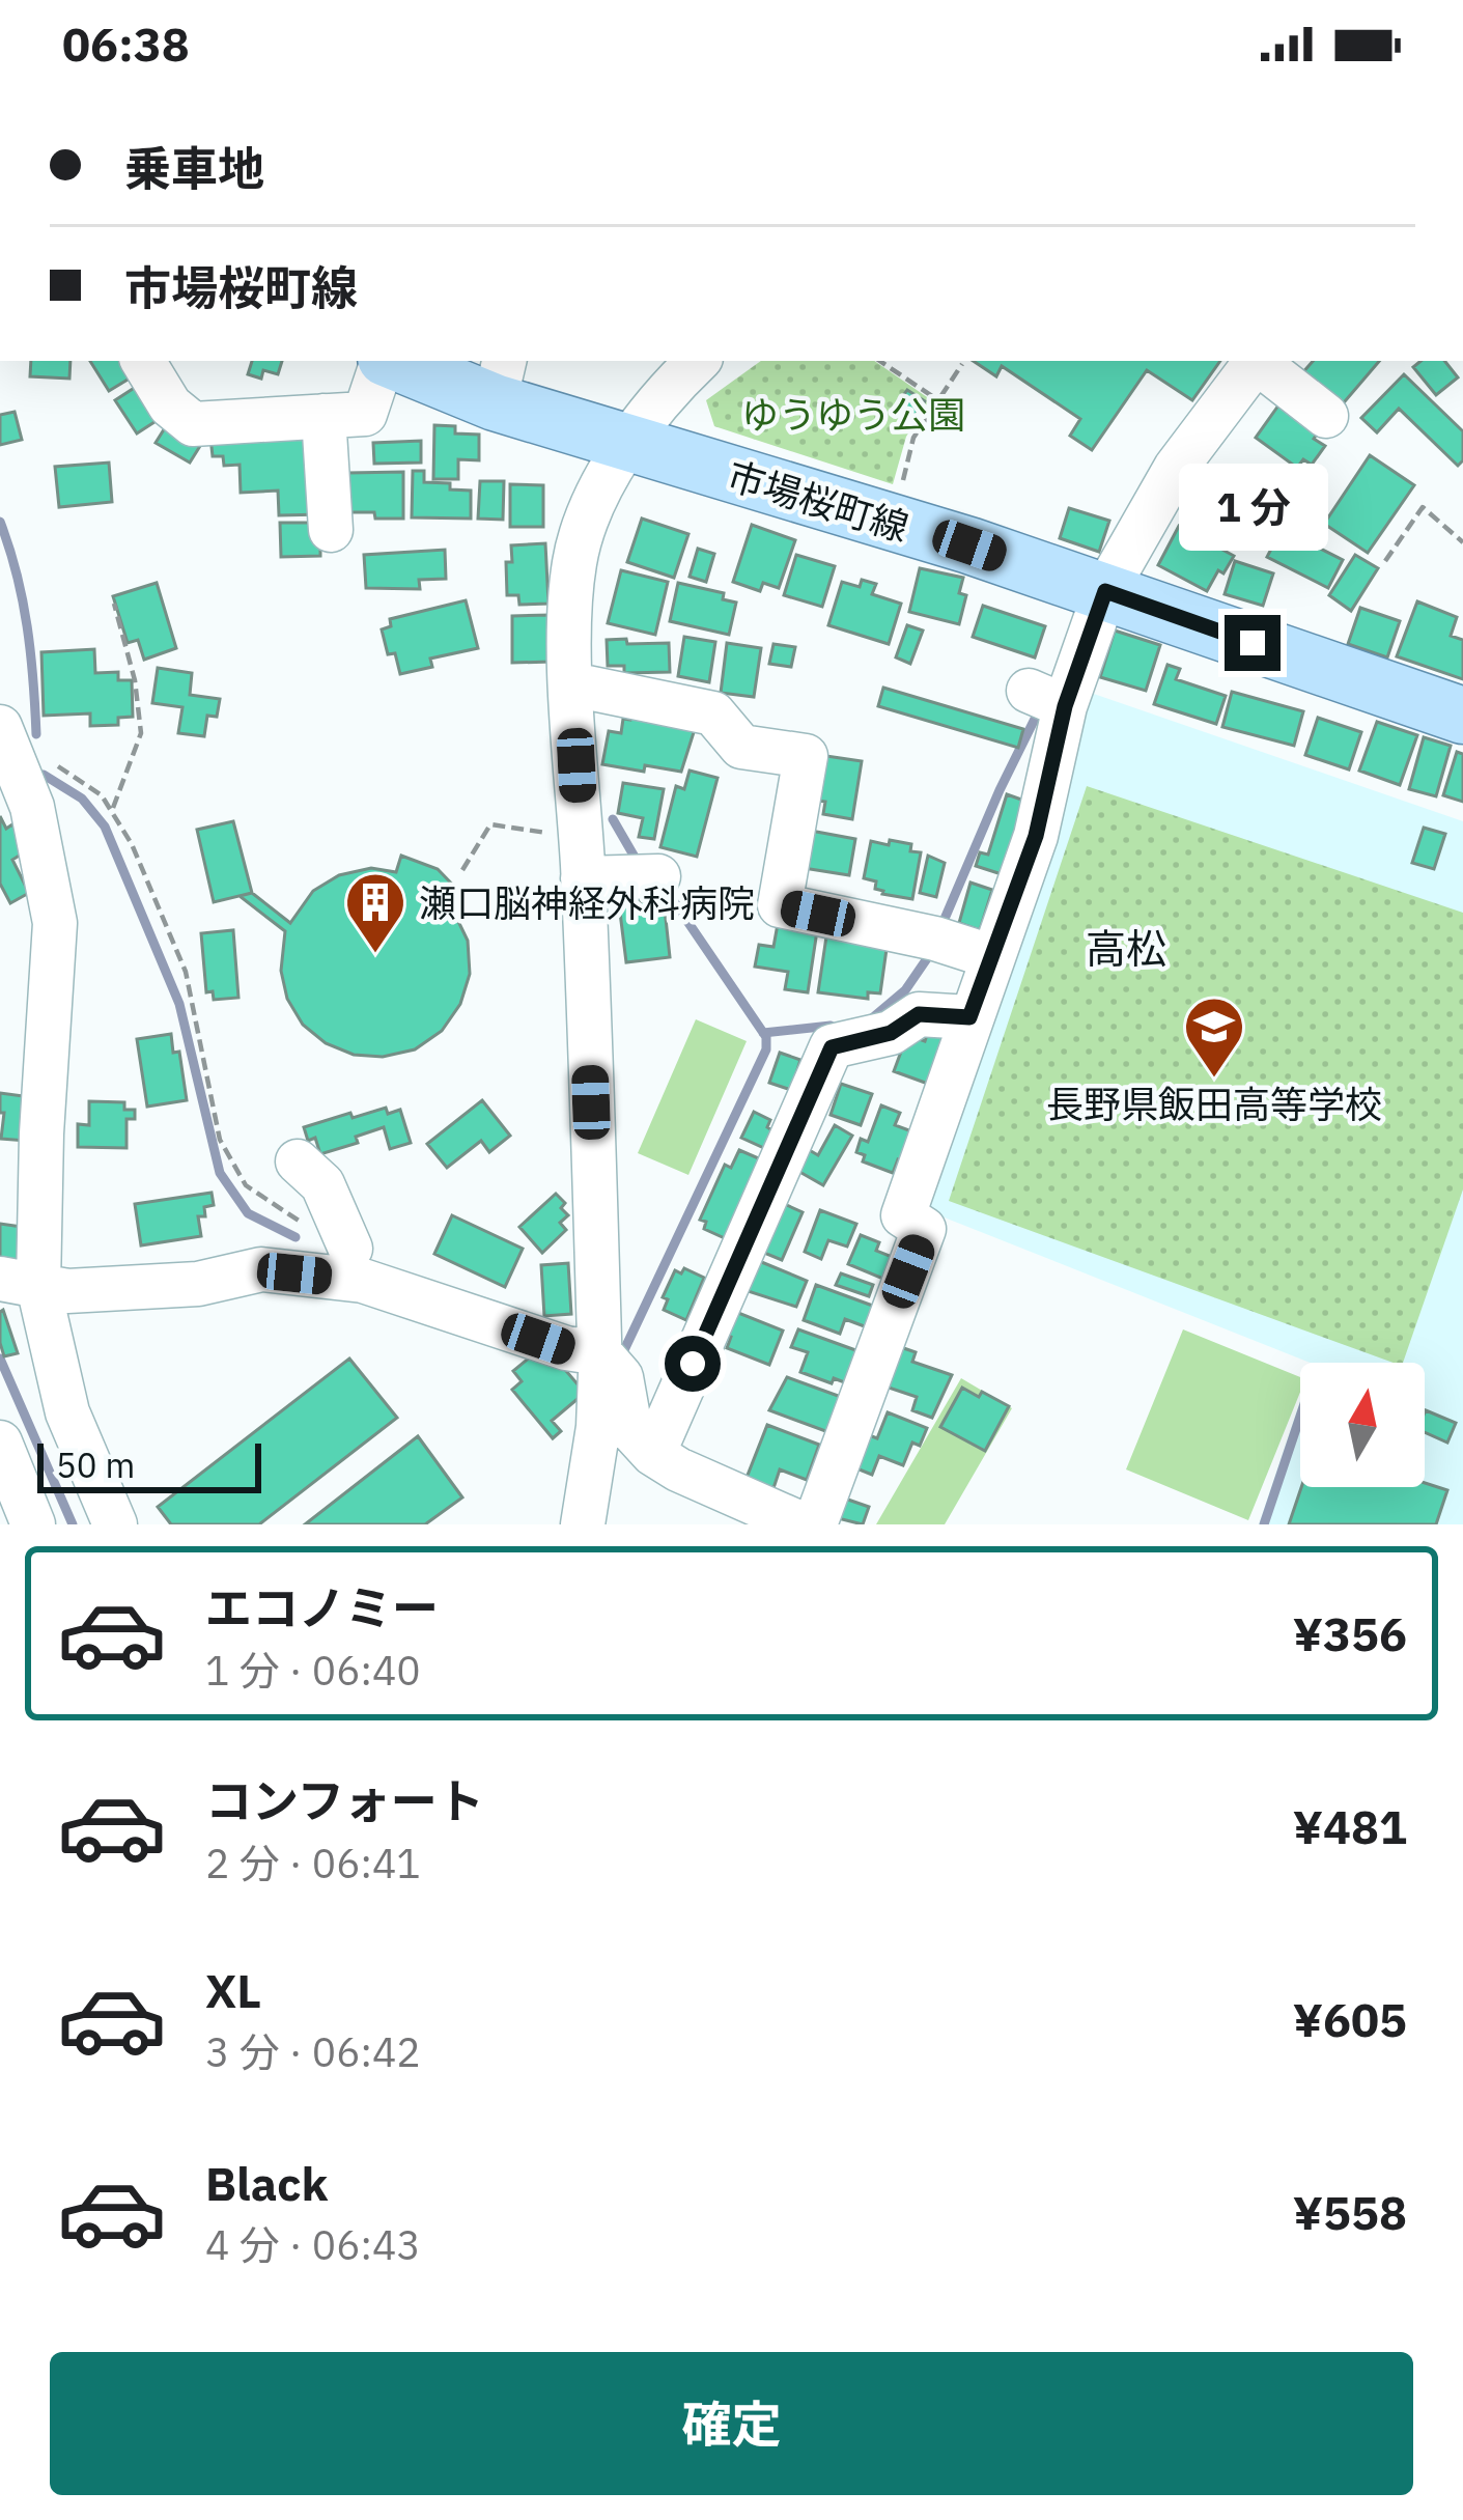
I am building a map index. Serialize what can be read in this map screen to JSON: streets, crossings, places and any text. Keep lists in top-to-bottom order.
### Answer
{
  "streets": {
    "main road": ["市場桜町線"]
  },
  "districts": ["高松"],
  "parks": ["ゆうゆう公園"],
  "places": {
    "building": ["瀬口脳神経外科病院"],
    "school or university": ["長野県飯田高等学校"]
  },
  "scale_bar": "50 m",
  "north": "top",
  "page": {
    "status": "06:38",
    "banner": ["乗車地", "市場桜町線"],
    "bubble": "1 分",
    "scale": "50 m",
    "list": [
      {
        "name": "エコノミー",
        "note": "1 分 · 06:40",
        "value": "¥356"
      },
      {
        "name": "コンフォート",
        "note": "2 分 · 06:41",
        "value": "¥481"
      },
      {
        "name": "XL",
        "note": "3 分 · 06:42",
        "value": "¥605"
      },
      {
        "name": "Black",
        "note": "4 分 · 06:43",
        "value": "¥558"
      }
    ],
    "buttons": "確定"
  }
}
